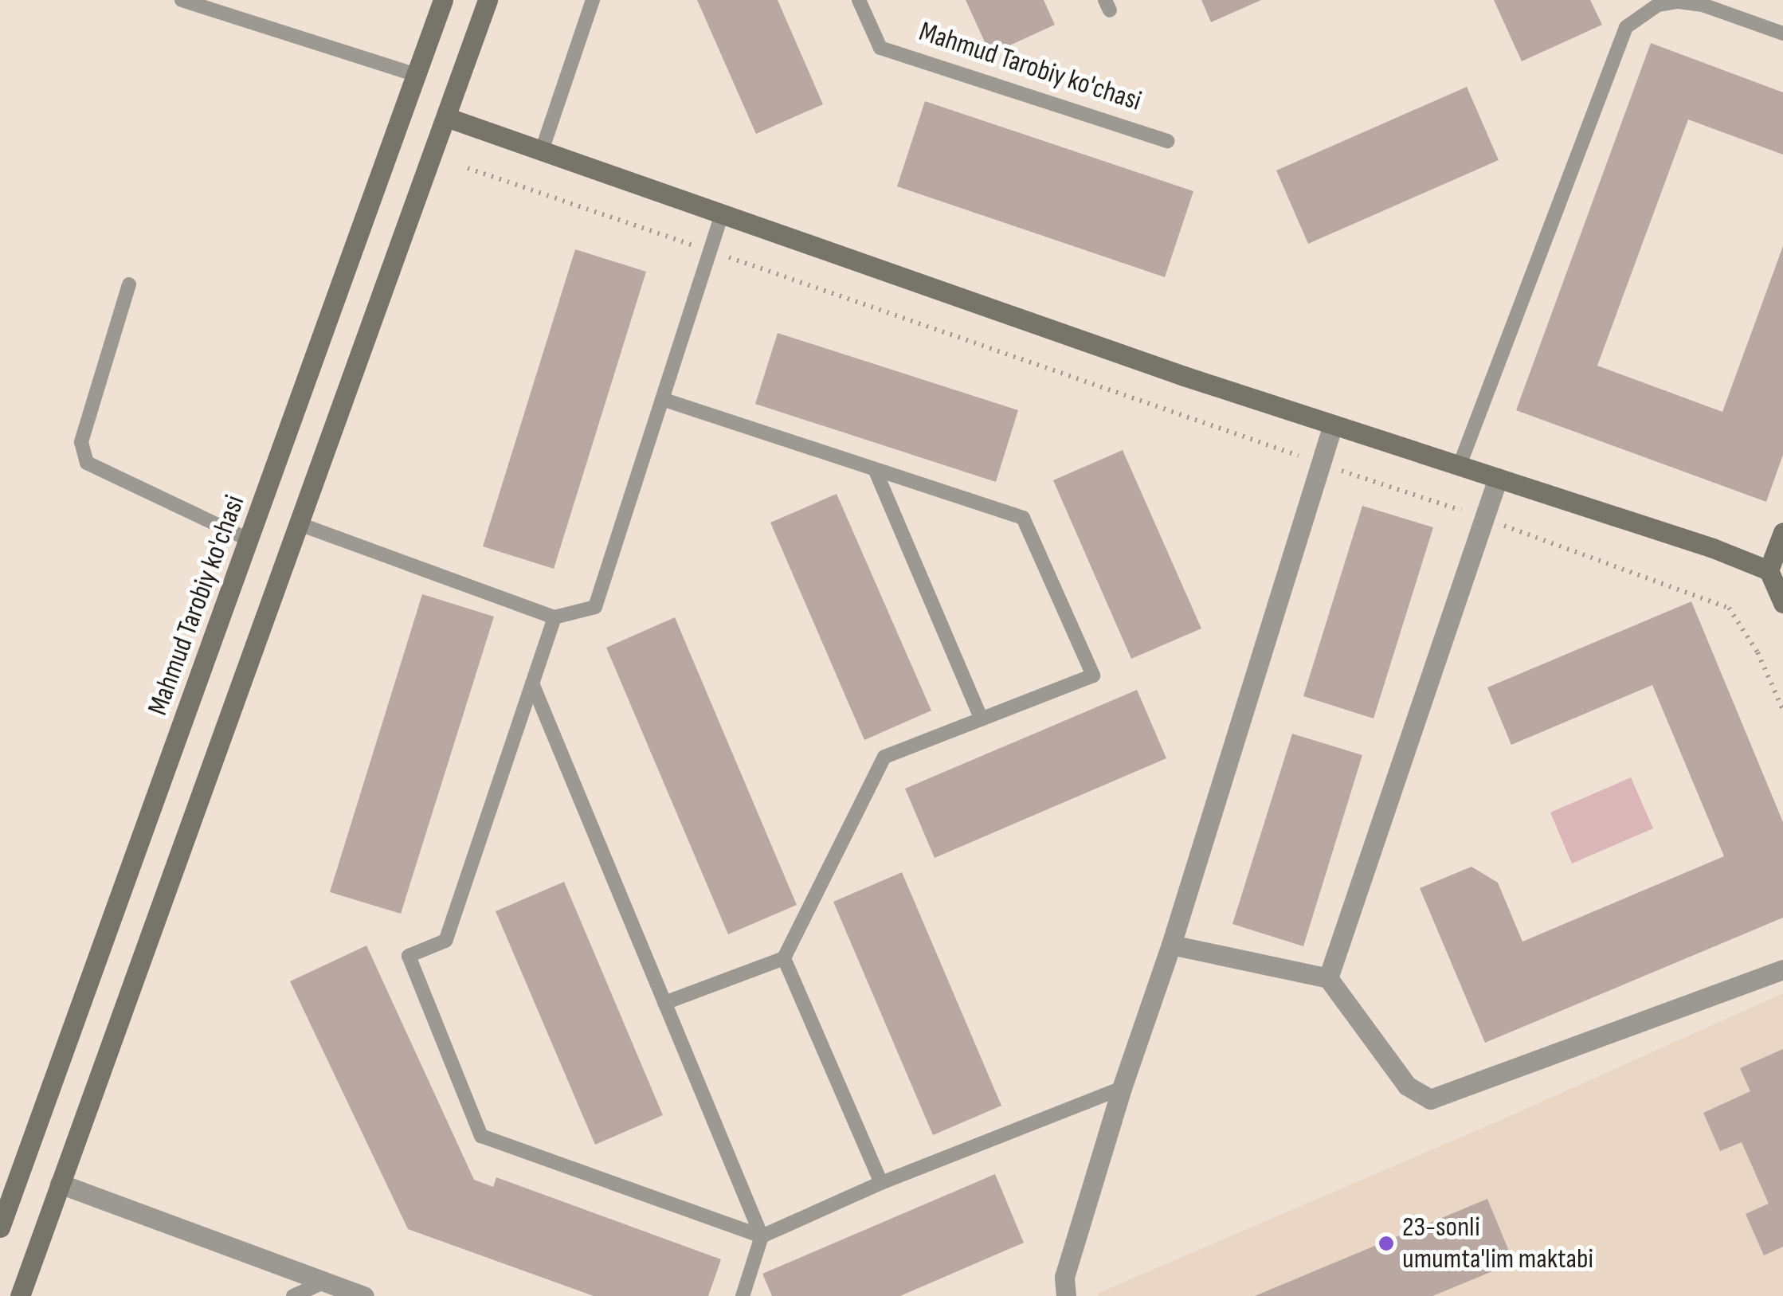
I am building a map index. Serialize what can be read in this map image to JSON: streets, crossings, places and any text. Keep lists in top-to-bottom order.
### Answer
{
  "streets": {
    "main road": ["Mahmud Tarobiy ko'chasi"]
  },
  "places": ["23-sonli umumta'lim maktabi"]
}
